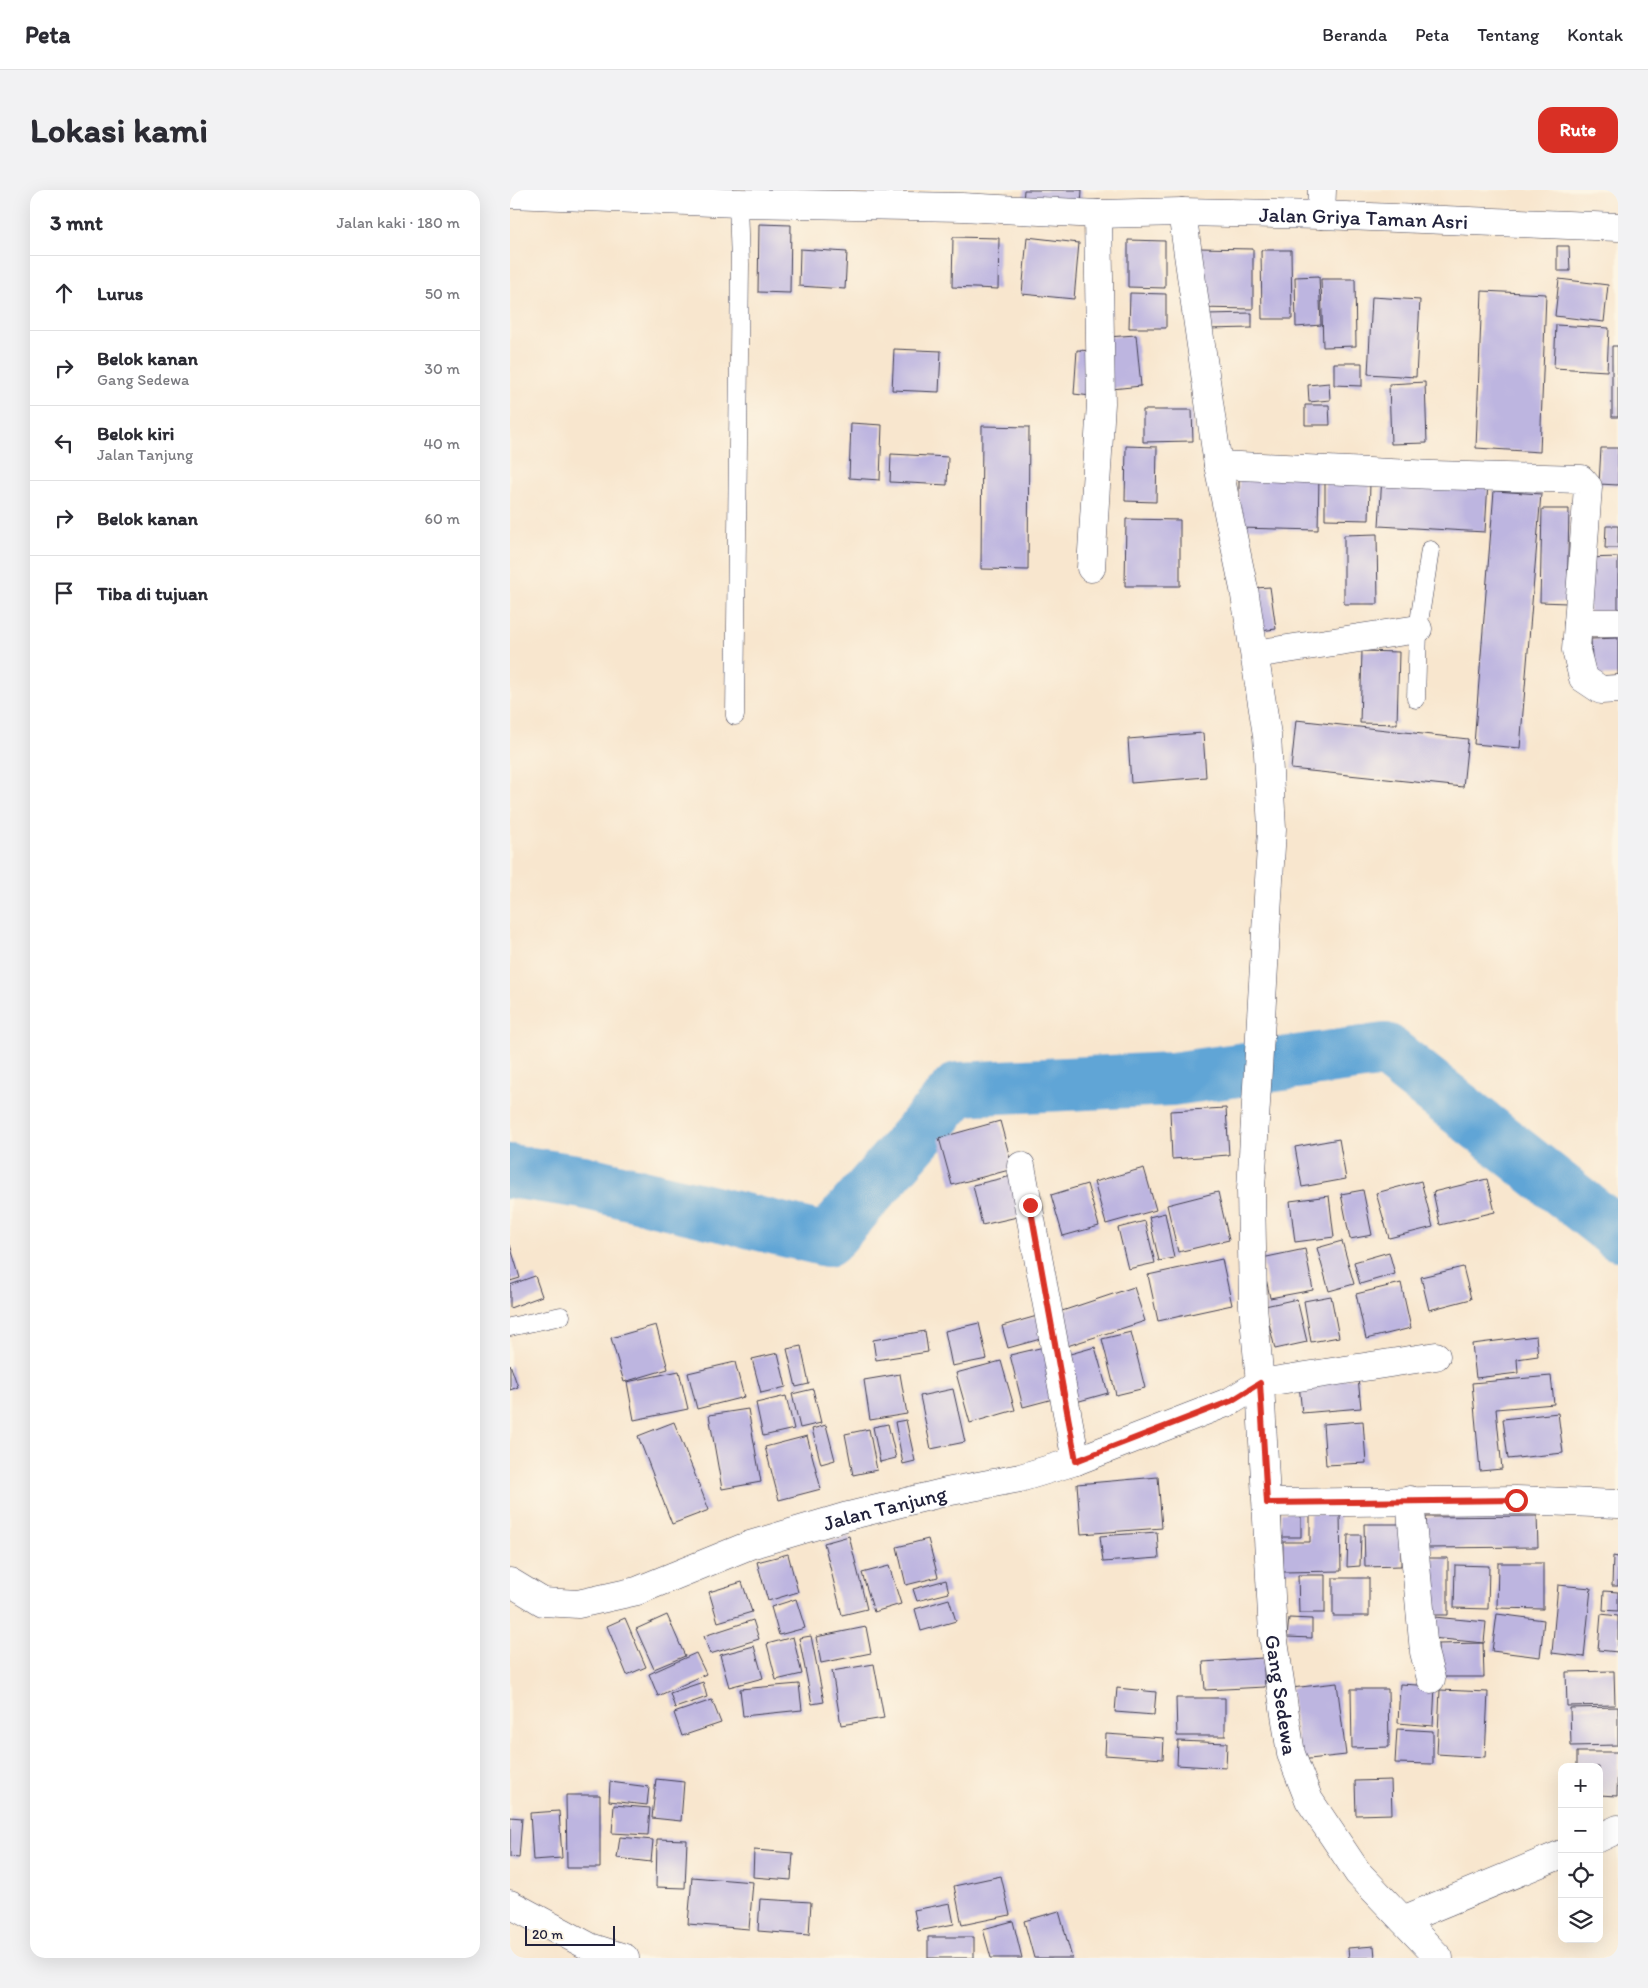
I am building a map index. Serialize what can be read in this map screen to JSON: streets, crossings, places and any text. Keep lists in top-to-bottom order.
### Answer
{
  "streets": {
    "street": ["Jalan Griya Taman Asri", "Jalan Tanjung", "Gang Sedewa"]
  },
  "crossings": [
    ["Jalan Griya Taman Asri", "Gang Sedewa"],
    ["Jalan Tanjung", "Gang Sedewa"]
  ],
  "scale_bar": "20 m",
  "page": {
    "header": "Peta",
    "nav": [
      "Beranda",
      "Peta",
      "Tentang",
      "Kontak"
    ],
    "buttons": "Rute",
    "title": "Lokasi kami",
    "heading": ["3 mnt", "Jalan kaki · 180 m"],
    "list": [
      ["Lurus", "50 m"],
      ["Belok kanan", "Gang Sedewa", "30 m"],
      ["Belok kiri", "Jalan Tanjung", "40 m"],
      ["Belok kanan", "60 m"],
      "Tiba di tujuan"
    ],
    "map_buttons": ["+", "−"],
    "scale": "20 m"
  }
}
